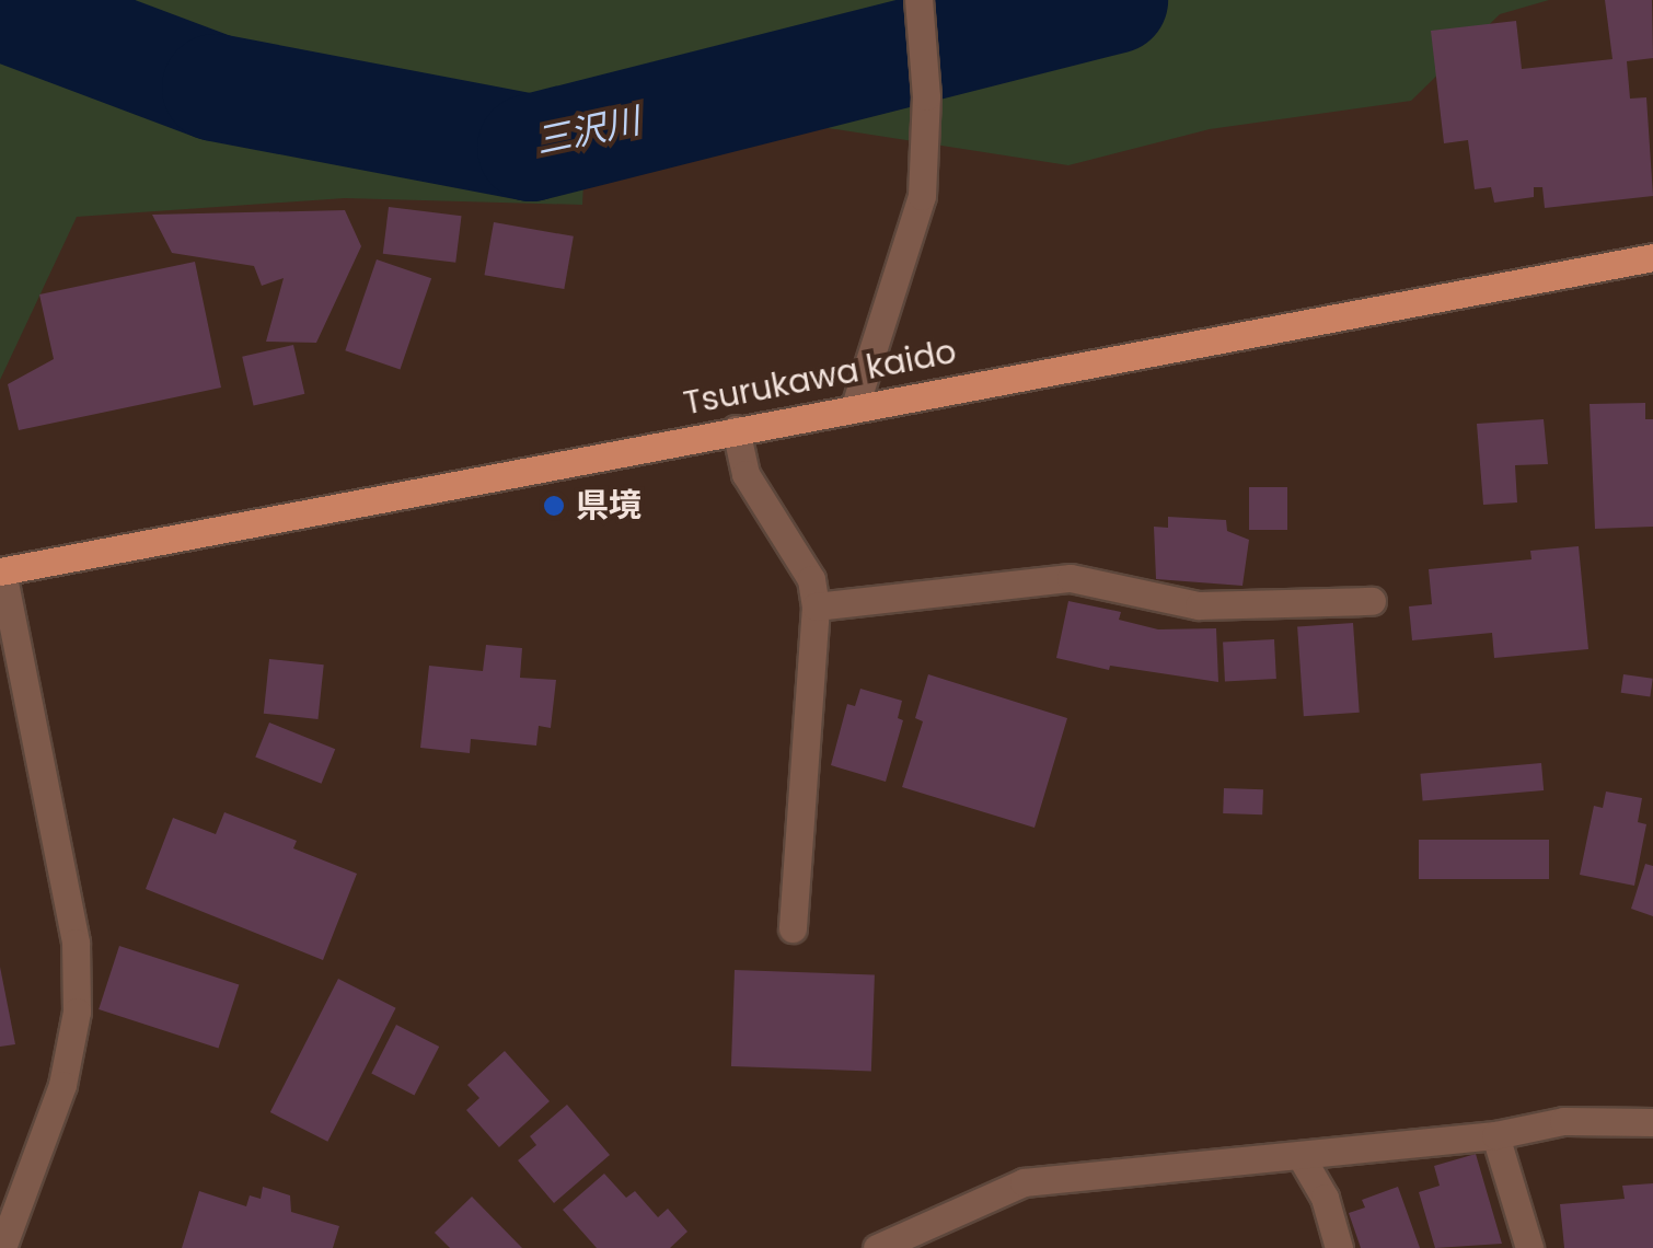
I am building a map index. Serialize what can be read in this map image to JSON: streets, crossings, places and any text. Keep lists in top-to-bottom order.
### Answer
{
  "streets": {
    "main road": ["Tsurukawa kaido"]
  },
  "water": ["三沢川"],
  "places": ["県境"]
}
